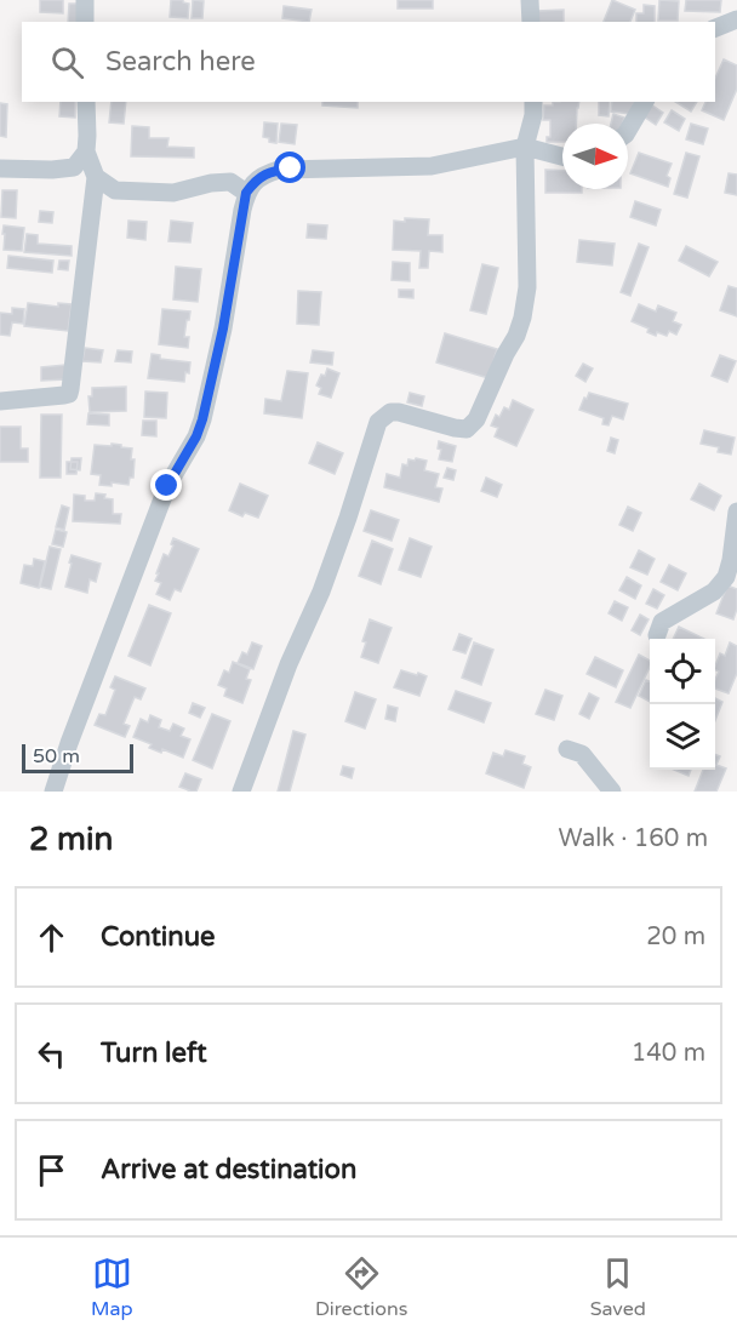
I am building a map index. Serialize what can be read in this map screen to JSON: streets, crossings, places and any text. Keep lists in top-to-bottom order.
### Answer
{
  "scale_bar": "50 m",
  "north": "right",
  "page": {
    "search": "Search here",
    "scale": "50 m",
    "heading": ["2 min", "Walk · 160 m"],
    "list": [
      ["Continue", "20 m"],
      ["Turn left", "140 m"],
      "Arrive at destination"
    ],
    "nav": ["Map", "Directions", "Saved"]
  }
}
